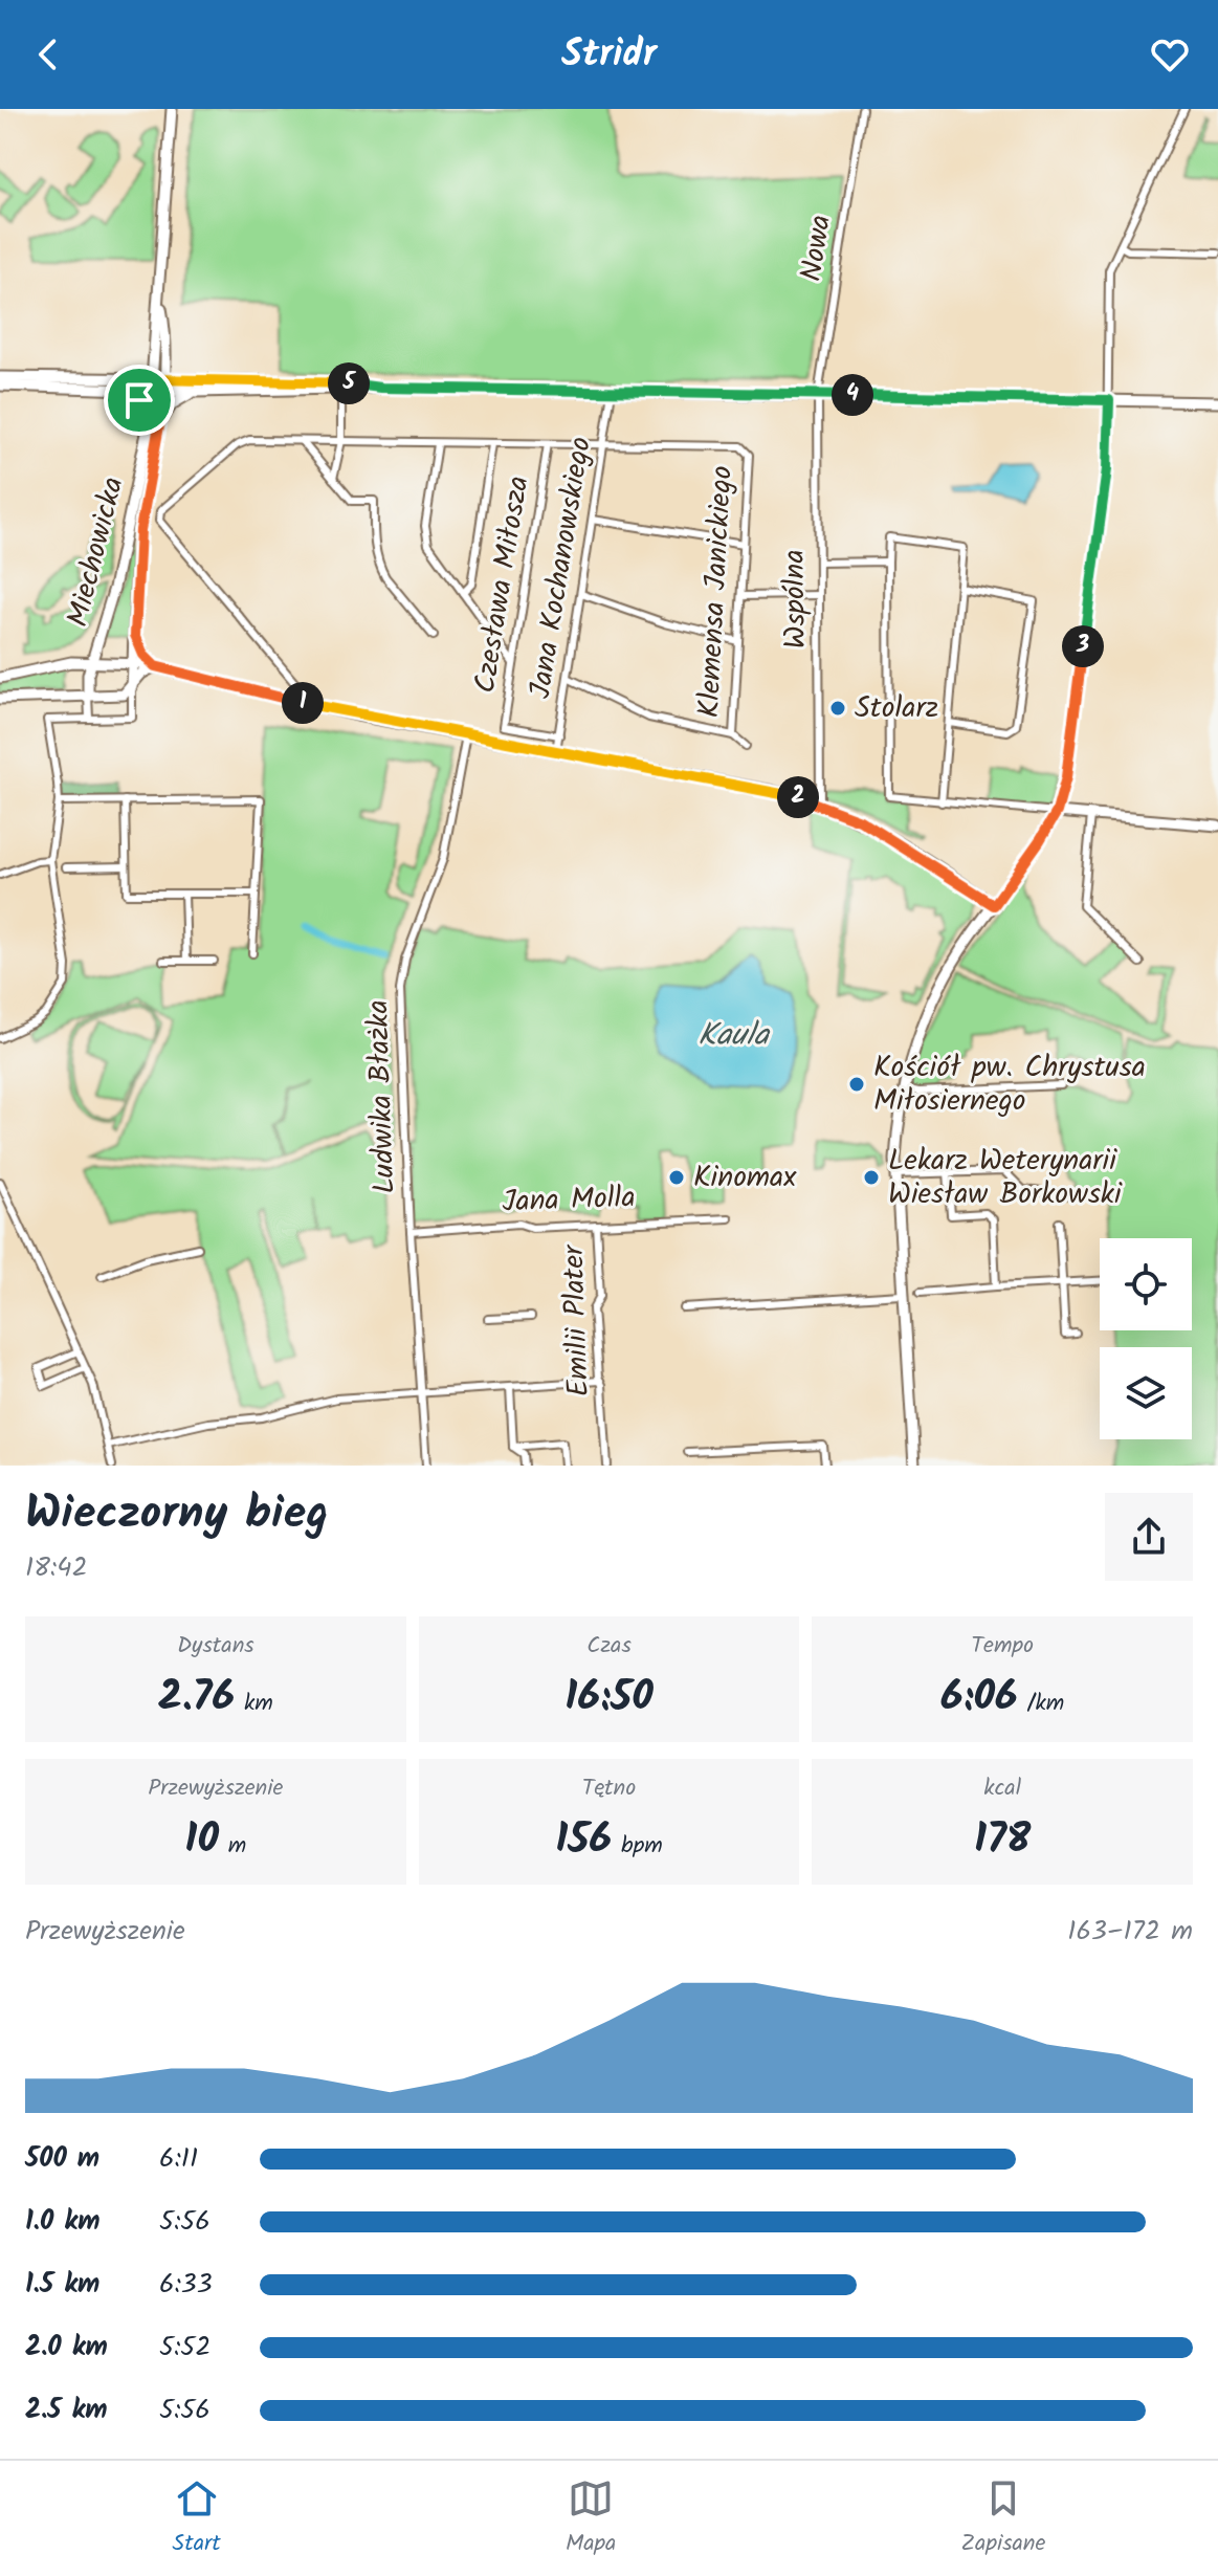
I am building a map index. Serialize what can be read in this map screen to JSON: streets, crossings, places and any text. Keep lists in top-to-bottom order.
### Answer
{
  "streets": {
    "street": [
      "Nowa",
      "Miechowicka",
      "Jana Kochanowskiego",
      "Czesława Miłosza",
      "Klemensa Janickiego",
      "Wspólna",
      "Ludwika Błażka",
      "Jana Molla",
      "Emilii Plater"
    ]
  },
  "crossings": [
    ["Nowa", "Wspólna"],
    ["Jana Kochanowskiego", "Czesława Miłosza"],
    ["Jana Kochanowskiego", "Klemensa Janickiego"],
    ["Ludwika Błażka", "Jana Molla"],
    ["Jana Molla", "Emilii Plater"]
  ],
  "water": ["Kaula"],
  "places": [
    "Stolarz",
    "Kościół pw. Chrystusa Miłosiernego",
    "Kinomax",
    "Lekarz Weterynarii Wiesław Borkowski"
  ],
  "page": {
    "header": "Stridr",
    "pins": [
      "5",
      "4",
      "3",
      "1",
      "2"
    ],
    "heading": ["Wieczorny bieg", "18:42"],
    "stats": [
      ["Dystans", "2.76 km"],
      ["Czas", "16:50"],
      ["Tempo", "6:06 /km"],
      ["Przewyższenie", "10 m"],
      ["Tętno", "156 bpm"],
      ["kcal", "178"]
    ],
    "chart": ["Przewyższenie", "163–172 m"],
    "list": [
      {
        "name": "500 m",
        "note": "6:11"
      },
      {
        "name": "1.0 km",
        "note": "5:56"
      },
      {
        "name": "1.5 km",
        "note": "6:33"
      },
      {
        "name": "2.0 km",
        "note": "5:52"
      },
      {
        "name": "2.5 km",
        "note": "5:56"
      }
    ],
    "tabs": ["Start", "Mapa", "Zapisane"]
  }
}
